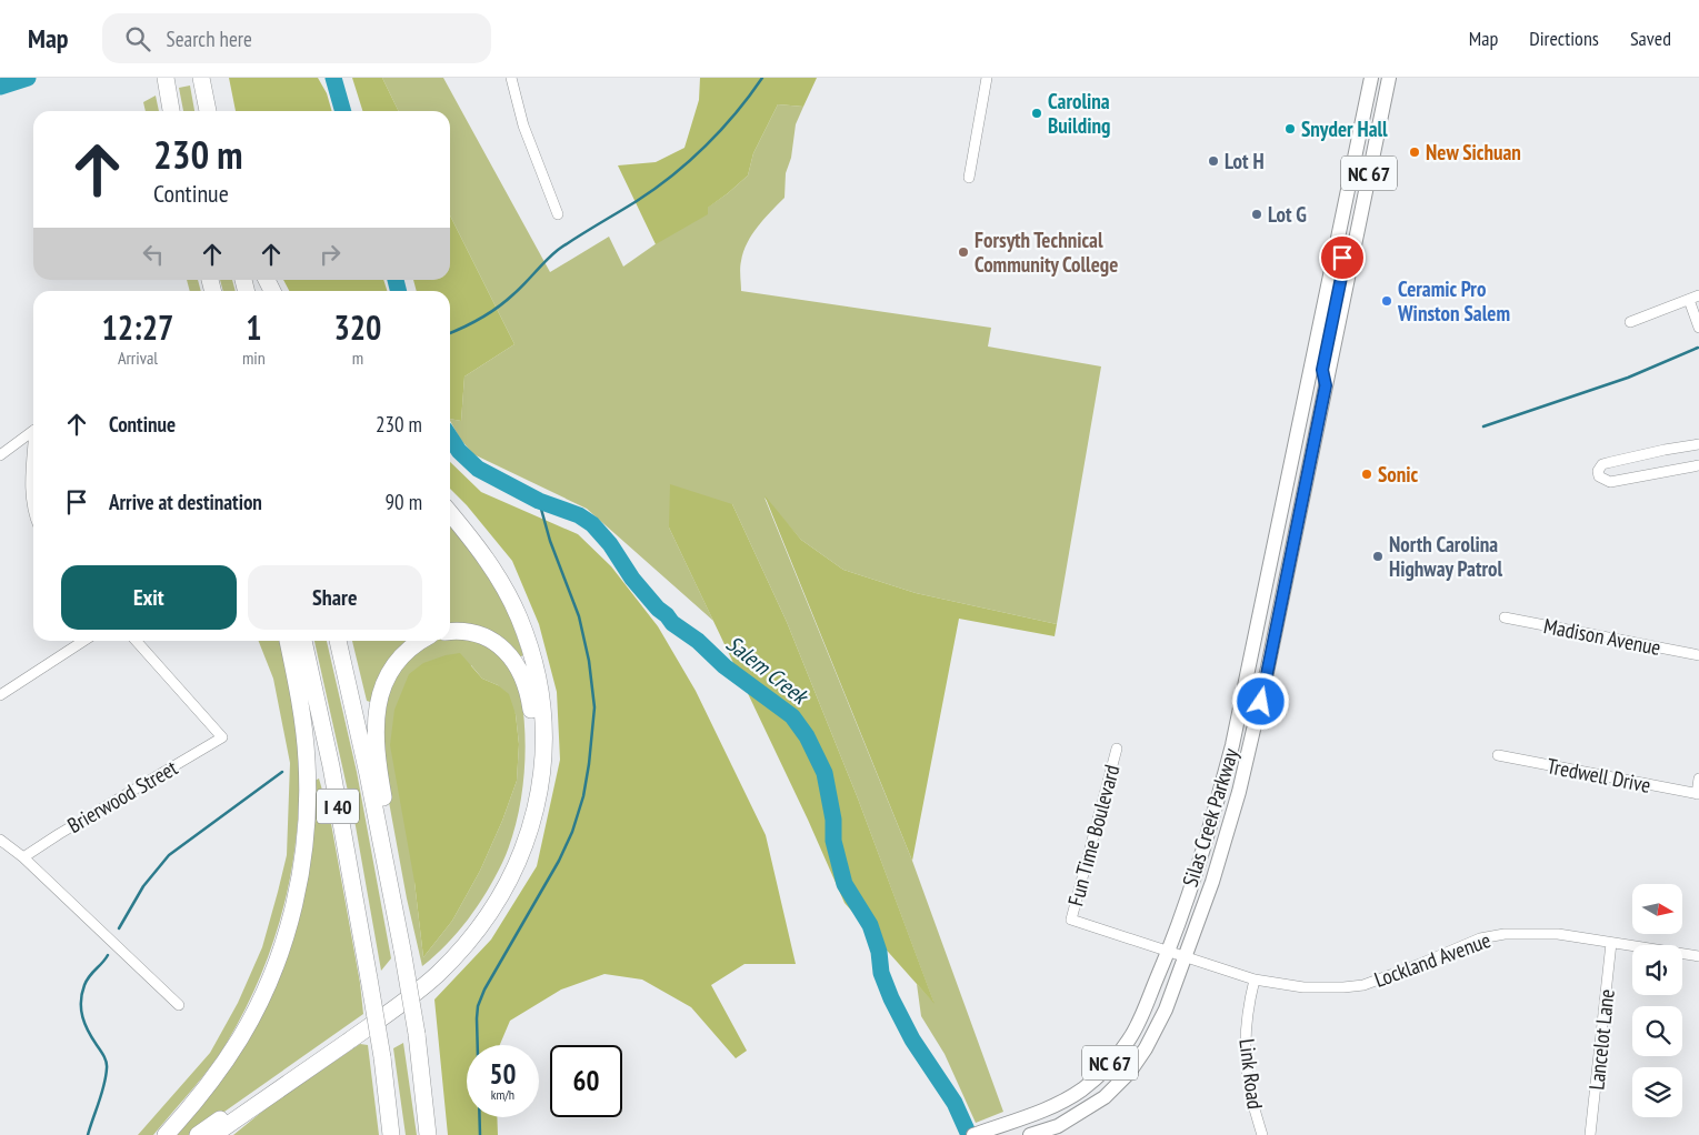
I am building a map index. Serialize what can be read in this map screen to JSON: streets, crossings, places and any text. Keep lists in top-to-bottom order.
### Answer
{
  "streets": {
    "highway": ["I 40"],
    "main road": ["NC 67", "Silas Creek Parkway"],
    "street": [
      "Madison Avenue",
      "Tredwell Drive",
      "Brierwood Street",
      "Fun Time Boulevard",
      "Lockland Avenue",
      "Lancelot Lane",
      "Link Road"
    ]
  },
  "crossings": [
    ["Silas Creek Parkway", "Fun Time Boulevard"],
    ["Silas Creek Parkway", "Lockland Avenue"],
    ["Fun Time Boulevard", "Lockland Avenue"],
    ["Lockland Avenue", "Lancelot Lane"],
    ["Lockland Avenue", "Link Road"]
  ],
  "water": ["Salem Creek"],
  "places": [
    "Carolina Building",
    "Snyder Hall",
    "New Sichuan",
    "Lot H",
    "Lot G",
    "Forsyth Technical Community College",
    "Ceramic Pro Winston Salem",
    "Sonic",
    "North Carolina Highway Patrol"
  ],
  "north": "right",
  "page": {
    "header": "Map",
    "search": "Search here",
    "nav": ["Map", "Directions", "Saved"],
    "turn": ["230 m", "Continue"],
    "eta": [
      "12:27",
      "Arrival",
      "1",
      "min",
      "320",
      "m"
    ],
    "list": [
      {
        "name": "Continue",
        "value": "230 m"
      },
      {
        "name": "Arrive at destination",
        "value": "90 m"
      }
    ],
    "buttons": ["Exit", "Share"],
    "speed": "50 km/h",
    "limit": "60"
  }
}
